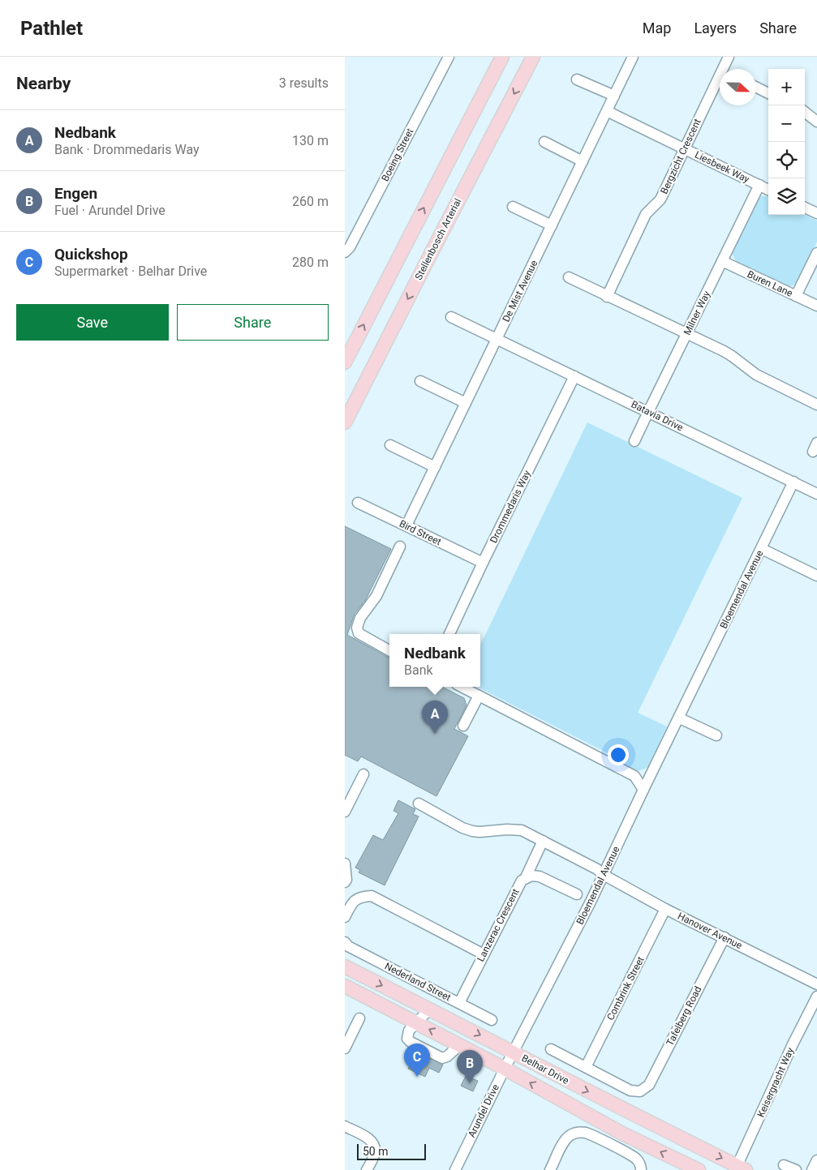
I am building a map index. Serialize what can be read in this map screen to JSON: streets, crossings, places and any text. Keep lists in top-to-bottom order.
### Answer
{
  "streets": {
    "main road": ["Stellenbosch Arterial", "Belhar Drive"],
    "street": [
      "Boeing Street",
      "Bergzicht Crescent",
      "Liesbeek Way",
      "Buren Lane",
      "De Mist Avenue",
      "Milner Way",
      "Batavia Drive",
      "Drommedaris Way",
      "Bird Street",
      "Bloemendal Avenue",
      "Lanzerac Crescent",
      "Hanover Avenue",
      "Nederland Street",
      "Combrink Street",
      "Tafelberg Road",
      "Keisergracht Way",
      "Arundel Drive"
    ]
  },
  "crossings": [
    ["Bergzicht Crescent", "Liesbeek Way"],
    ["Liesbeek Way", "De Mist Avenue"],
    ["Liesbeek Way", "Milner Way"],
    ["Buren Lane", "Milner Way"],
    ["De Mist Avenue", "Batavia Drive"],
    ["De Mist Avenue", "Bird Street"],
    ["Milner Way", "Batavia Drive"],
    ["Batavia Drive", "Drommedaris Way"],
    ["Batavia Drive", "Bloemendal Avenue"],
    ["Drommedaris Way", "Bird Street"],
    ["Bloemendal Avenue", "Hanover Avenue"],
    ["Bloemendal Avenue", "Belhar Drive"],
    ["Bloemendal Avenue", "Arundel Drive"],
    ["Lanzerac Crescent", "Nederland Street"],
    ["Hanover Avenue", "Combrink Street"],
    ["Hanover Avenue", "Tafelberg Road"],
    ["Combrink Street", "Tafelberg Road"],
    ["Belhar Drive", "Keisergracht Way"],
    ["Belhar Drive", "Arundel Drive"]
  ],
  "scale_bar": "50 m",
  "north": "right",
  "page": {
    "header": "Pathlet",
    "nav": ["Map", "Layers", "Share"],
    "heading": ["Nearby", "3 results"],
    "map_buttons": ["+", "−"],
    "list": [
      {
        "mark": "A",
        "name": "Nedbank",
        "note": "Bank · Drommedaris Way",
        "value": "130 m"
      },
      {
        "mark": "B",
        "name": "Engen",
        "note": "Fuel · Arundel Drive",
        "value": "260 m"
      },
      {
        "mark": "C",
        "name": "Quickshop",
        "note": "Supermarket · Belhar Drive",
        "value": "280 m"
      }
    ],
    "buttons": ["Save", "Share"],
    "popup": ["Nedbank", "Bank"],
    "pins": ["A", "C", "B"],
    "scale": "50 m"
  }
}
